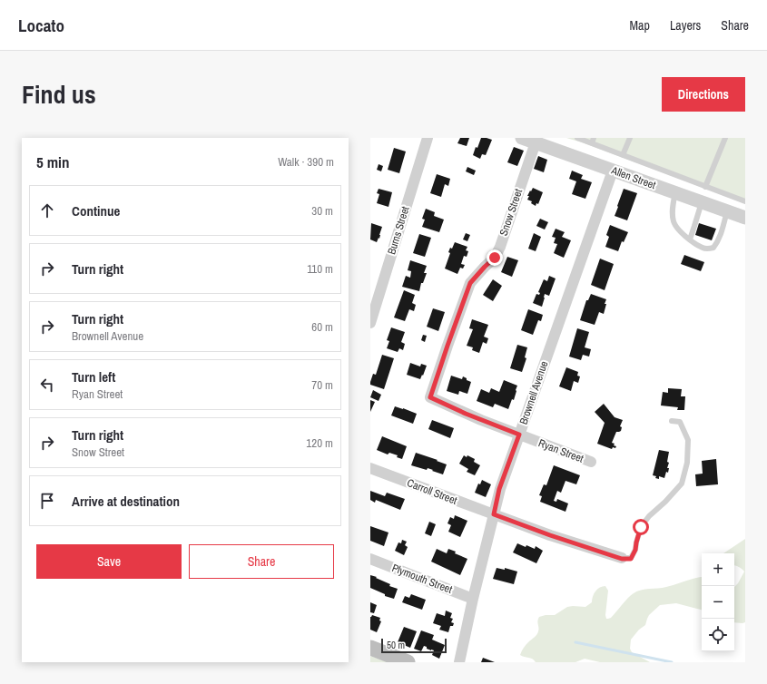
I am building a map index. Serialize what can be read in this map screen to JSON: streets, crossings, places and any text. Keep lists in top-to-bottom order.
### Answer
{
  "streets": {
    "street": [
      "Allen Street",
      "Snow Street",
      "Burns Street",
      "Brownell Avenue",
      "Ryan Street",
      "Carroll Street",
      "Plymouth Street"
    ]
  },
  "crossings": [
    ["Allen Street", "Snow Street"],
    ["Allen Street", "Brownell Avenue"],
    ["Snow Street", "Ryan Street"],
    ["Brownell Avenue", "Ryan Street"],
    ["Brownell Avenue", "Carroll Street"],
    ["Brownell Avenue", "Plymouth Street"]
  ],
  "scale_bar": "50 m",
  "page": {
    "header": "Locato",
    "nav": ["Map", "Layers", "Share"],
    "title": "Find us",
    "buttons": [
      "Directions",
      ["Save", "Share"]
    ],
    "heading": ["5 min", "Walk · 390 m"],
    "list": [
      ["Continue", "30 m"],
      ["Turn right", "110 m"],
      ["Turn right", "Brownell Avenue", "60 m"],
      ["Turn left", "Ryan Street", "70 m"],
      ["Turn right", "Snow Street", "120 m"],
      "Arrive at destination"
    ],
    "map_buttons": ["+", "−"],
    "scale": "50 m"
  }
}
